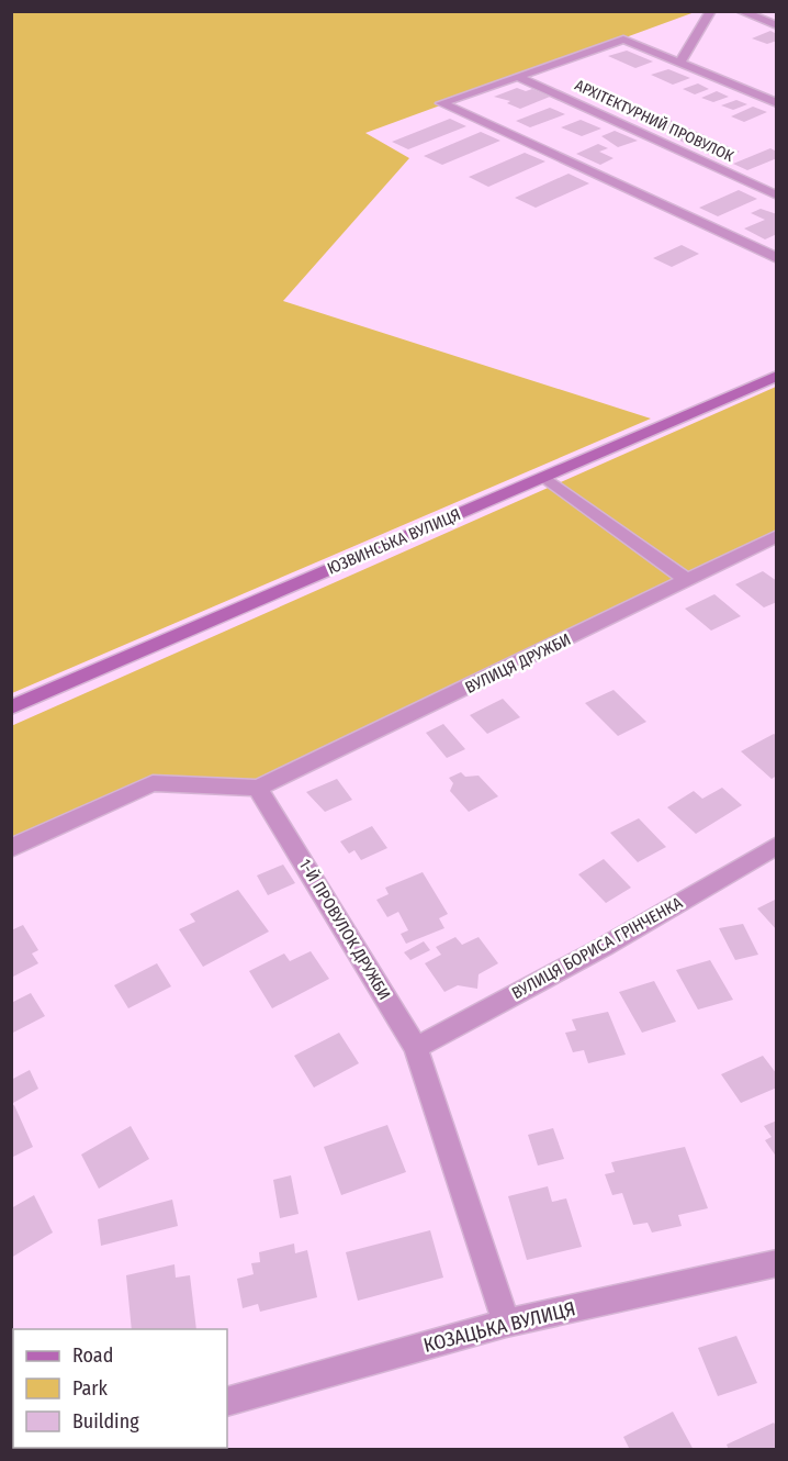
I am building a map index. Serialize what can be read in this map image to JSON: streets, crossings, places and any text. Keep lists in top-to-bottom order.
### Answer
{
  "streets": {
    "main road": ["ЮЗВИНСЬКА ВУЛИЦЯ"],
    "street": [
      "АРХІТЕКТУРНИЙ ПРОВУЛОК",
      "ВУЛИЦЯ ДРУЖБИ",
      "1-Й ПРОВУЛОК ДРУЖБИ",
      "ВУЛИЦЯ БОРИСА ГРІНЧЕНКА",
      "КОЗАЦЬКА ВУЛИЦЯ"
    ]
  },
  "crossings": [
    ["ВУЛИЦЯ ДРУЖБИ", "1-Й ПРОВУЛОК ДРУЖБИ"],
    ["1-Й ПРОВУЛОК ДРУЖБИ", "ВУЛИЦЯ БОРИСА ГРІНЧЕНКА"],
    ["1-Й ПРОВУЛОК ДРУЖБИ", "КОЗАЦЬКА ВУЛИЦЯ"]
  ],
  "legend": ["Road", "Park", "Building"]
}
